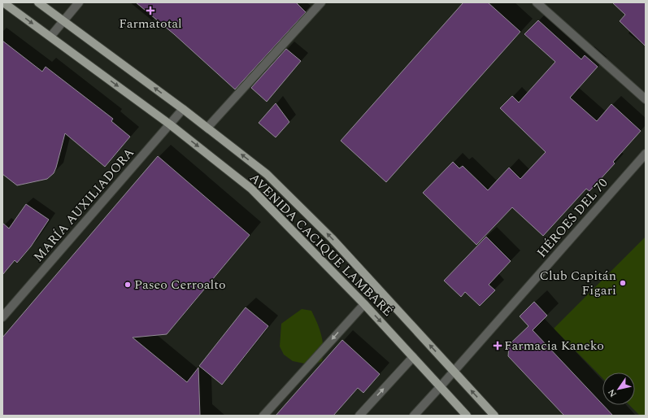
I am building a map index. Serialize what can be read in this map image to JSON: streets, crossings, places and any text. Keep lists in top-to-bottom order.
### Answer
{
  "streets": {
    "main road": ["AVENIDA CACIQUE LAMBARÉ"],
    "street": ["MARÍA AUXILIADORA", "HÉROES DEL 70"]
  },
  "crossings": [
    ["MARÍA AUXILIADORA", "AVENIDA CACIQUE LAMBARÉ"],
    ["HÉROES DEL 70", "AVENIDA CACIQUE LAMBARÉ"]
  ],
  "places": {
    "health": ["Farmatotal", "Farmacia Kaneko"],
    "other": ["Club Capitán Figari", "Paseo Cerroalto"]
  },
  "north": "bottom left"
}
